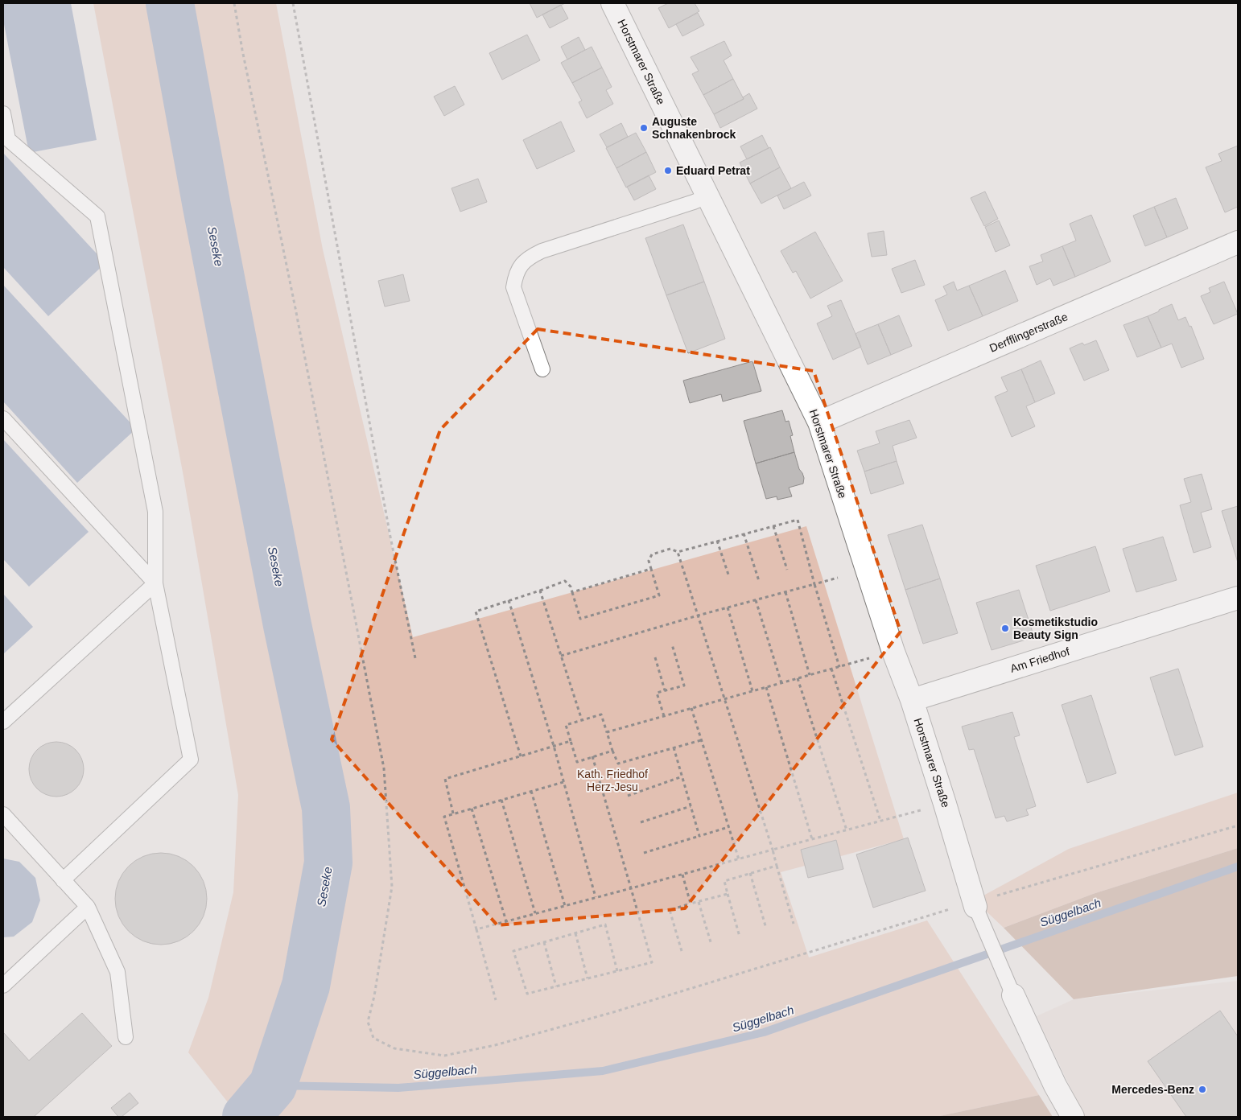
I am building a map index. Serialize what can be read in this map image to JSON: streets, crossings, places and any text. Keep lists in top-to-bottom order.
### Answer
{
  "streets": {
    "street": ["Horstmarer Straße", "Derfflingerstraße", "Am Friedhof"]
  },
  "crossings": [
    ["Horstmarer Straße", "Derfflingerstraße"],
    ["Horstmarer Straße", "Am Friedhof"]
  ],
  "water": ["Seseke", "Süggelbach"],
  "parks": ["Kath. Friedhof Herz-Jesu"],
  "places": [
    "Auguste Schnakenbrock",
    "Eduard Petrat",
    "Kosmetikstudio Beauty Sign",
    "Mercedes-Benz"
  ]
}
